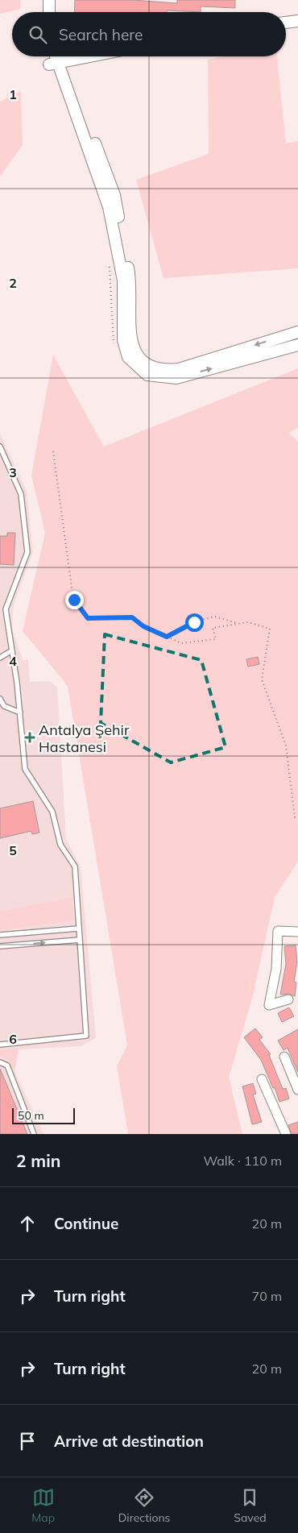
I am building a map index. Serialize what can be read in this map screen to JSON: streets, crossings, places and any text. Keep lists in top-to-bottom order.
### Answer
{
  "places": {
    "health": ["Antalya Şehir Hastanesi"]
  },
  "scale_bar": "50 m",
  "page": {
    "search": "Search here",
    "scale": "50 m",
    "heading": ["2 min", "Walk · 110 m"],
    "list": [
      ["Continue", "20 m"],
      ["Turn right", "70 m"],
      ["Turn right", "20 m"],
      "Arrive at destination"
    ],
    "nav": ["Map", "Directions", "Saved"]
  },
  "grid": {
    "rows": [
      "1",
      "2",
      "3",
      "4",
      "5",
      "6"
    ]
  }
}
